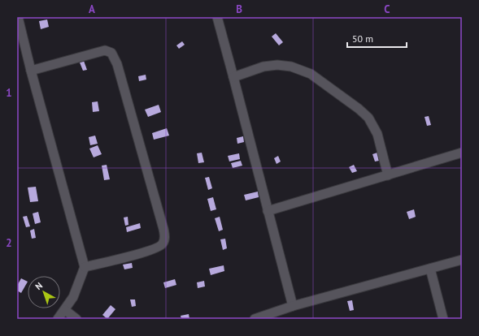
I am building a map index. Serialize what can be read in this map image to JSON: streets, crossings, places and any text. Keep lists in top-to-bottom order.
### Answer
{
  "scale_bar": "50 m",
  "north": "top left",
  "grid": {
    "columns": ["A", "B", "C"],
    "rows": ["1", "2"]
  }
}
